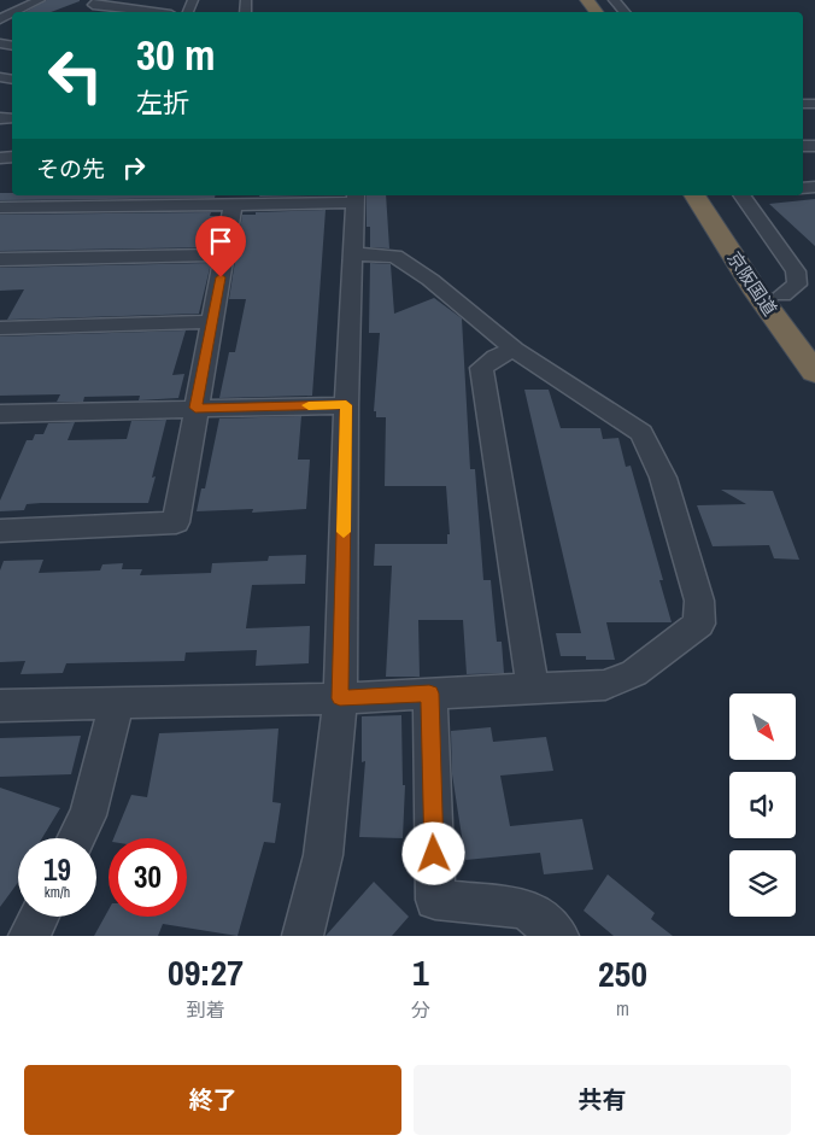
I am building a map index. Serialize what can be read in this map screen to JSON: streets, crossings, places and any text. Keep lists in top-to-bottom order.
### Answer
{
  "streets": {
    "highway": ["京阪国道"]
  },
  "north": "bottom right",
  "page": {
    "turn": ["30 m", "左折"],
    "then": "その先",
    "speed": "19 km/h",
    "limit": "30",
    "eta": [
      "09:27",
      "到着",
      "1",
      "分",
      "250",
      "m"
    ],
    "buttons": ["終了", "共有"]
  }
}
